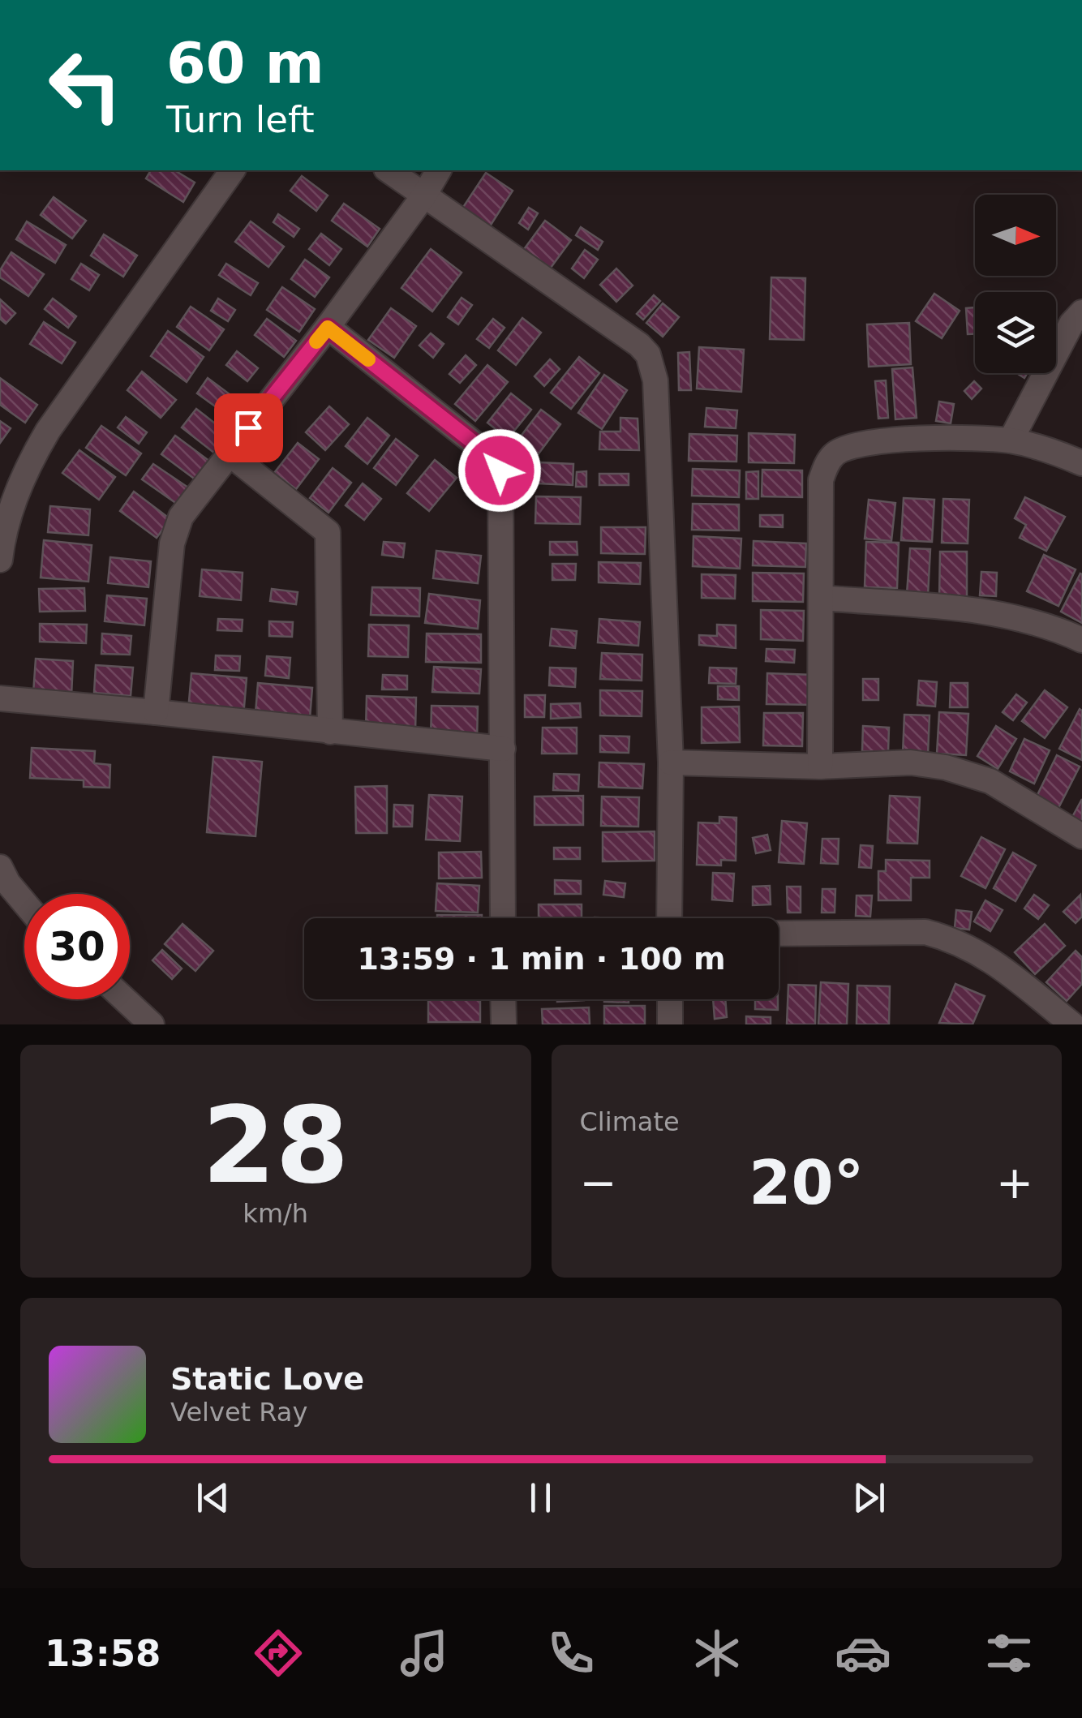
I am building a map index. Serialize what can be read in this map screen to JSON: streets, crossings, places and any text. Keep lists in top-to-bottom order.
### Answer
{
  "north": "right",
  "page": {
    "turn": ["60 m", "Turn left"],
    "limit": "30",
    "trip": "13:59 · 1 min · 100 m",
    "tile": [
      ["28", "km/h"],
      "Climate"
    ],
    "heat": ["−", "20°", "+"],
    "song": ["Static Love", "Velvet Ray"],
    "tabs": "13:58"
  }
}
